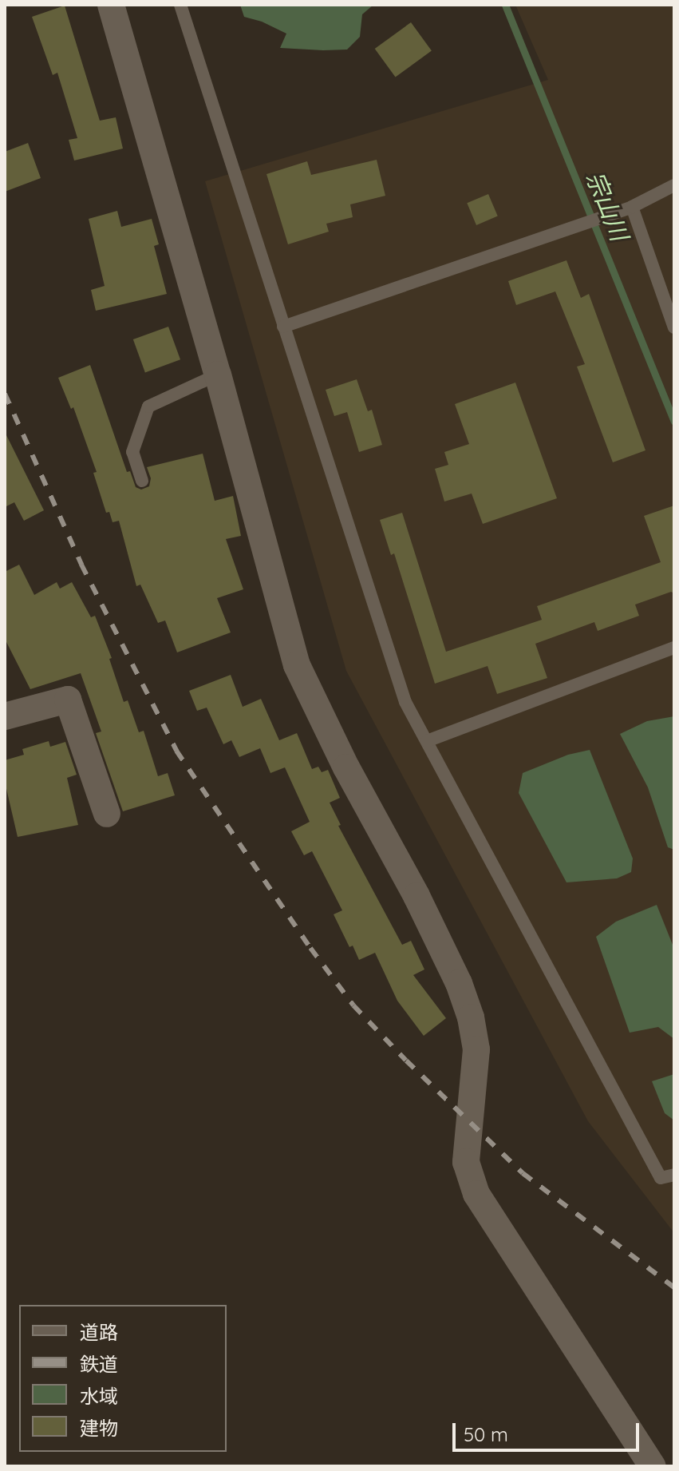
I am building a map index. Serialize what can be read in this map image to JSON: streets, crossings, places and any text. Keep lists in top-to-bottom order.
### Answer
{
  "water": ["宗山川"],
  "legend": [
    "道路",
    "鉄道",
    "水域",
    "建物"
  ],
  "scale_bar": "50 m"
}
